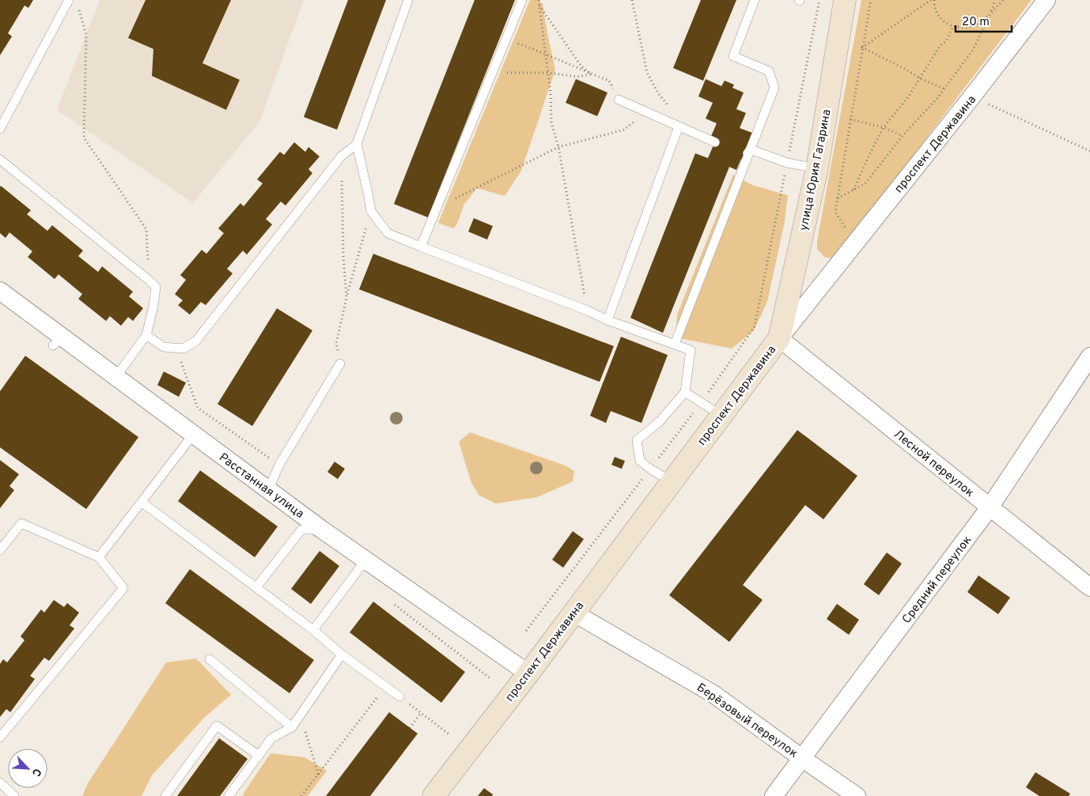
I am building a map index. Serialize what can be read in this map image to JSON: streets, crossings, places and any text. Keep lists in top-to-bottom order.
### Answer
{
  "streets": {
    "main road": ["проспект Державина", "улица Юрия Гагарина"],
    "street": [
      "Лесной переулок",
      "Расстанная улица",
      "Средний переулок",
      "Берёзовый переулок"
    ]
  },
  "crossings": [
    ["проспект Державина", "улица Юрия Гагарина"],
    ["проспект Державина", "Лесной переулок"],
    ["проспект Державина", "Расстанная улица"],
    ["проспект Державина", "Берёзовый переулок"],
    ["улица Юрия Гагарина", "Лесной переулок"],
    ["Лесной переулок", "Средний переулок"],
    ["Средний переулок", "Берёзовый переулок"]
  ],
  "scale_bar": "20 m",
  "north": "bottom right"
}
